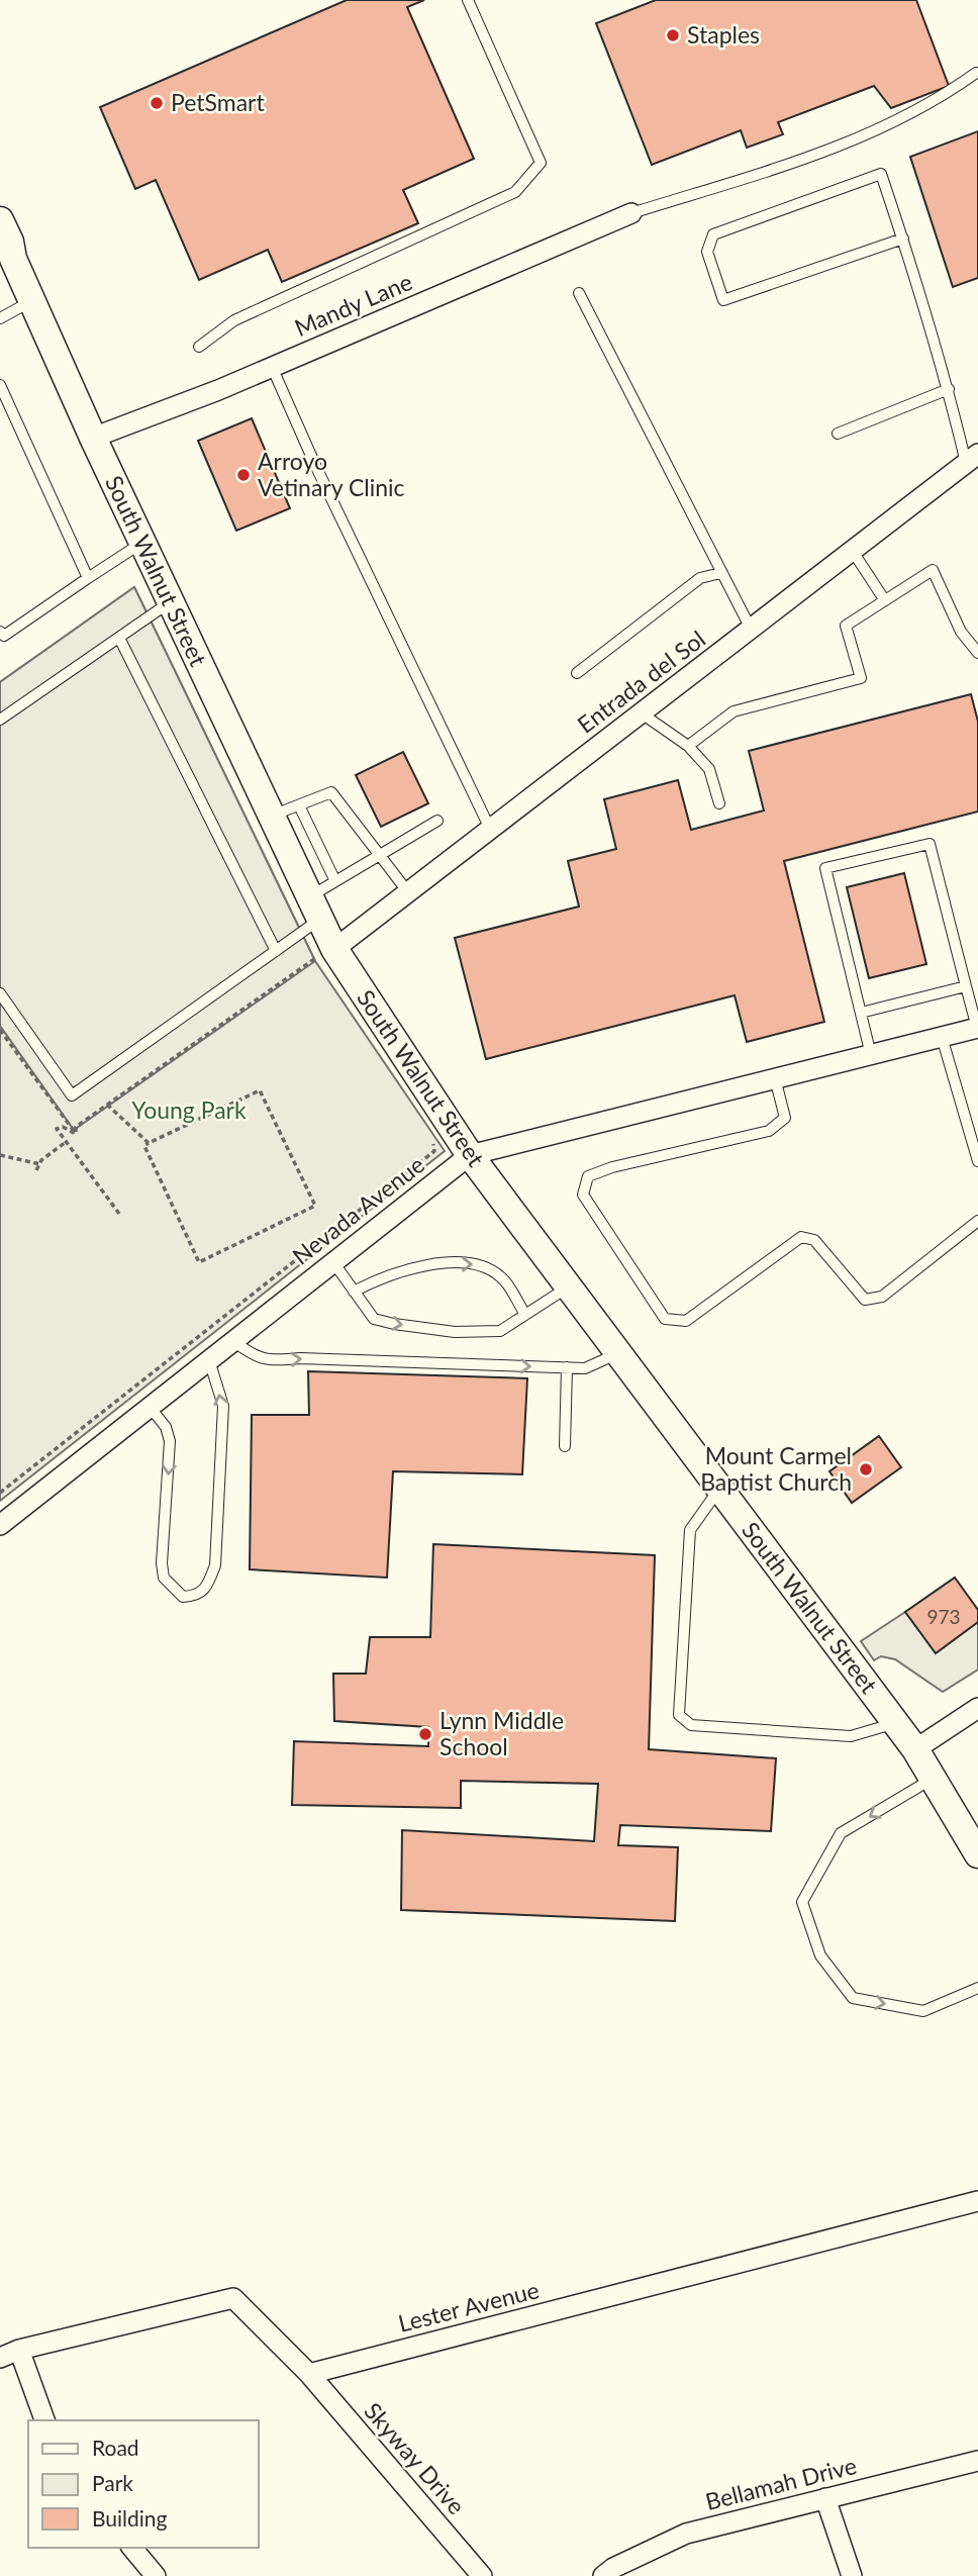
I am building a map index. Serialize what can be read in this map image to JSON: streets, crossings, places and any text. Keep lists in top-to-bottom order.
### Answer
{
  "streets": {
    "street": [
      "Mandy Lane",
      "South Walnut Street",
      "Entrada del Sol",
      "Nevada Avenue",
      "Lester Avenue",
      "Skyway Drive",
      "Bellamah Drive"
    ]
  },
  "crossings": [
    ["Mandy Lane", "South Walnut Street"],
    ["South Walnut Street", "Entrada del Sol"],
    ["South Walnut Street", "Nevada Avenue"],
    ["Lester Avenue", "Skyway Drive"]
  ],
  "parks": ["Young Park"],
  "places": [
    "Staples",
    "PetSmart",
    "Arroyo Vetinary Clinic",
    "Mount Carmel Baptist Church",
    "Lynn Middle School"
  ],
  "house_numbers": ["973"],
  "legend": ["Road", "Park", "Building"]
}
